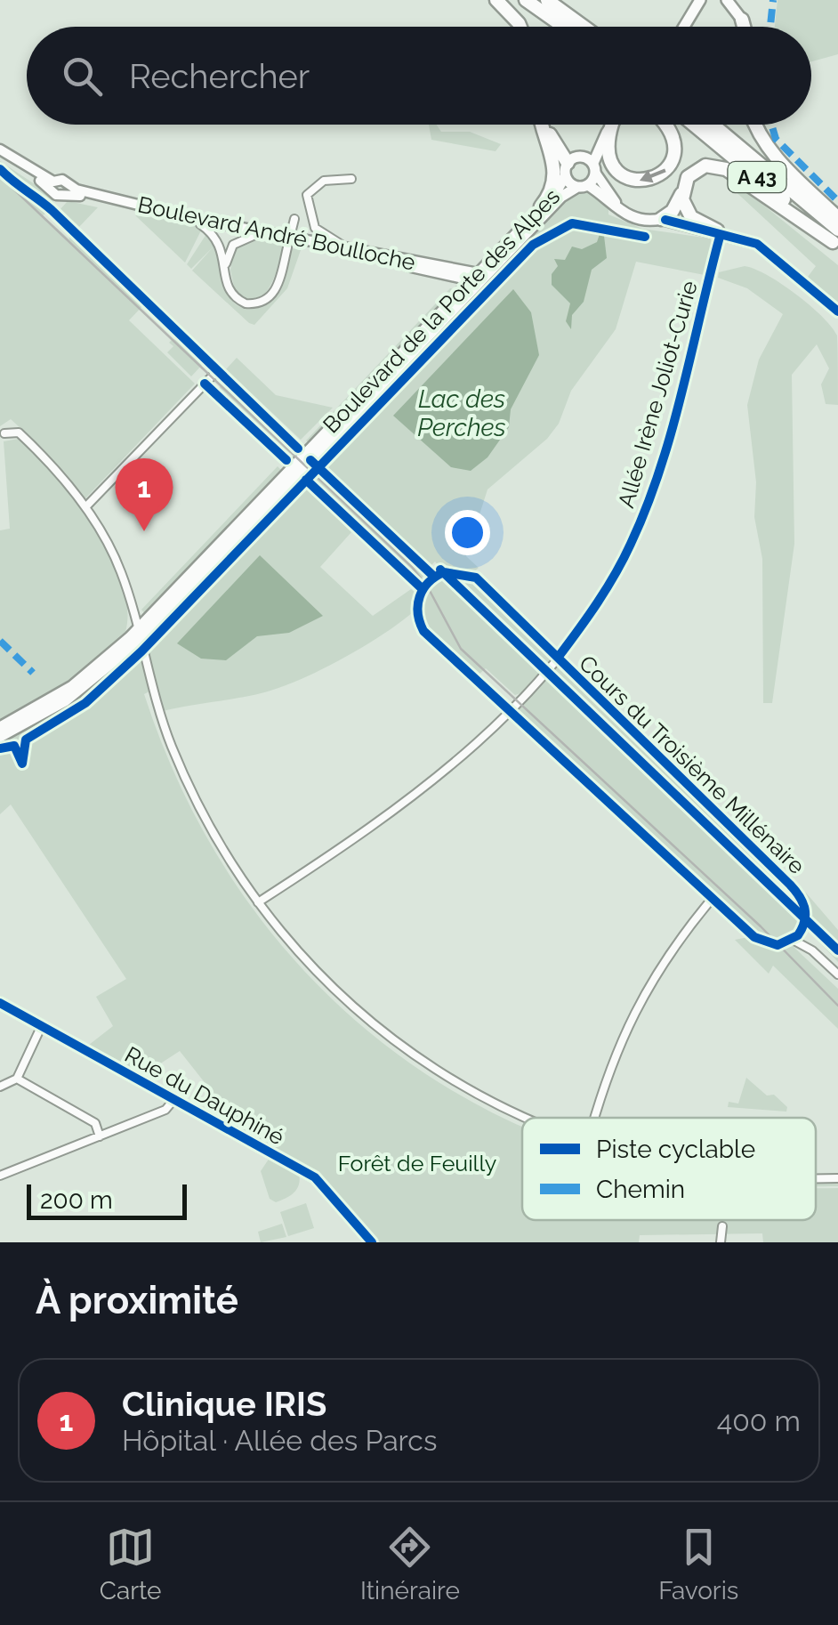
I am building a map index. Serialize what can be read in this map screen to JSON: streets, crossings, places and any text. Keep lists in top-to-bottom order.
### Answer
{
  "streets": {
    "highway": ["A 43"],
    "main road": ["Boulevard André Boulloche", "Boulevard de la Porte des Alpes", "Rue du Dauphiné"],
    "street": ["Allée Irène Joliot-Curie", "Cours du Troisième Millénaire"]
  },
  "crossings": [
    ["Boulevard André Boulloche", "Boulevard de la Porte des Alpes"],
    ["Allée Irène Joliot-Curie", "Cours du Troisième Millénaire"]
  ],
  "water": ["Lac des Perches"],
  "parks": ["Forêt de Feuilly"],
  "legend": ["Piste cyclable", "Chemin"],
  "scale_bar": "200 m",
  "page": {
    "search": "Rechercher",
    "pins": "1",
    "scale": "200 m",
    "heading": "À proximité",
    "list": [
      {
        "mark": "1",
        "name": "Clinique IRIS",
        "note": "Hôpital · Allée des Parcs",
        "value": "400 m"
      }
    ],
    "nav": ["Carte", "Itinéraire", "Favoris"]
  }
}
